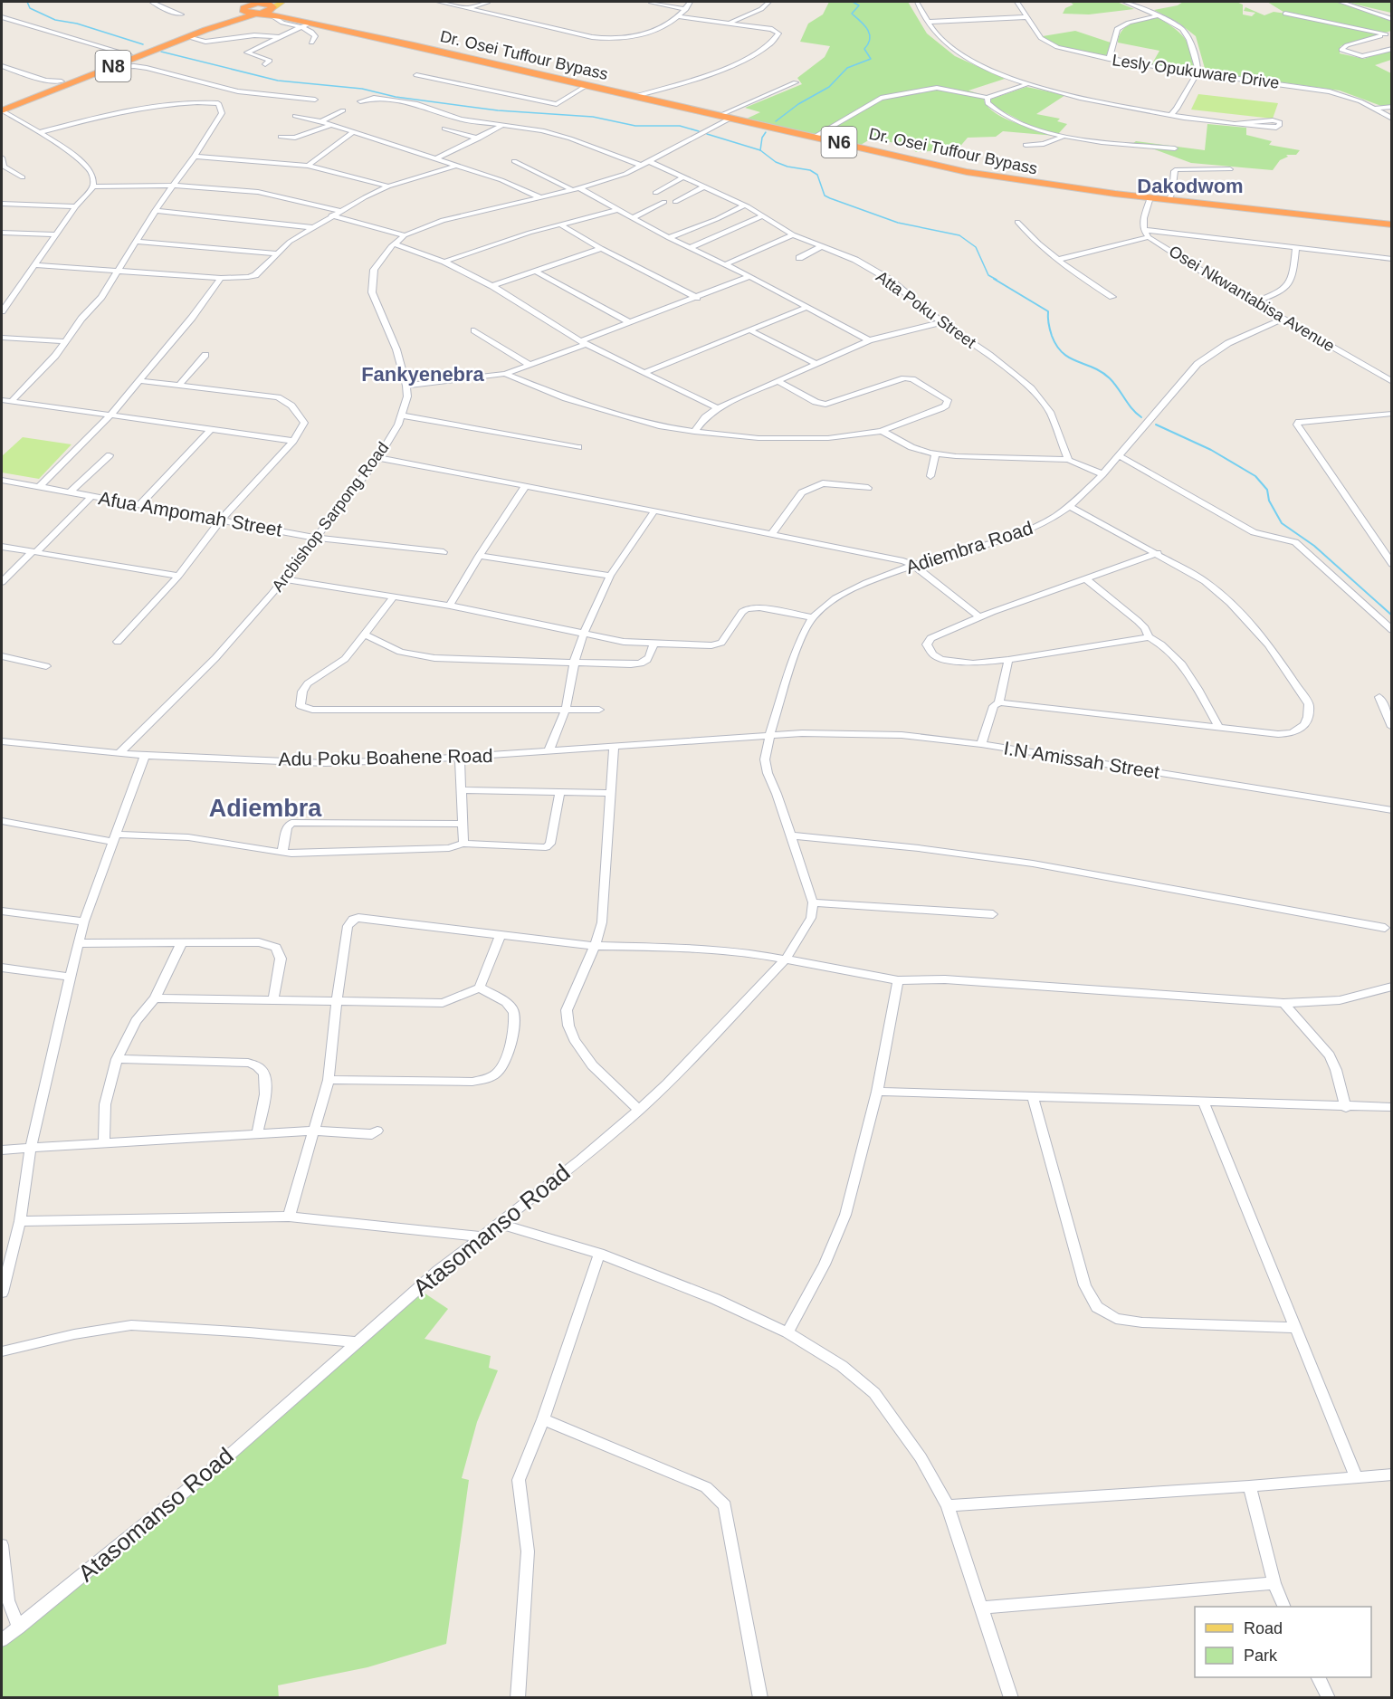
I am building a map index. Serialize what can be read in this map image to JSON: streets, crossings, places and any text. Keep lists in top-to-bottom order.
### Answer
{
  "streets": {
    "highway": ["Dr. Osei Tuffour Bypass", "N8", "N6"],
    "street": [
      "Lesly Opukuware Drive",
      "Osei Nkwantabisa Avenue",
      "Atta Poku Street",
      "Afua Ampomah Street",
      "Arcbishop Sarpong Road",
      "Adiembra Road",
      "Adu Poku Boahene Road",
      "I.N Amissah Street",
      "Atasomanso Road"
    ]
  },
  "crossings": [
    ["Dr. Osei Tuffour Bypass", "N8"],
    ["Dr. Osei Tuffour Bypass", "N6"],
    ["Dr. Osei Tuffour Bypass", "Arcbishop Sarpong Road"],
    ["N8", "N6"],
    ["Osei Nkwantabisa Avenue", "Adiembra Road"],
    ["Atta Poku Street", "Arcbishop Sarpong Road"],
    ["Afua Ampomah Street", "Arcbishop Sarpong Road"],
    ["Arcbishop Sarpong Road", "Adu Poku Boahene Road"],
    ["Adiembra Road", "Adu Poku Boahene Road"],
    ["Adiembra Road", "I.N Amissah Street"],
    ["Adu Poku Boahene Road", "I.N Amissah Street"]
  ],
  "districts": ["Dakodwom", "Fankyenebra", "Adiembra"],
  "legend": ["Road", "Park"]
}
